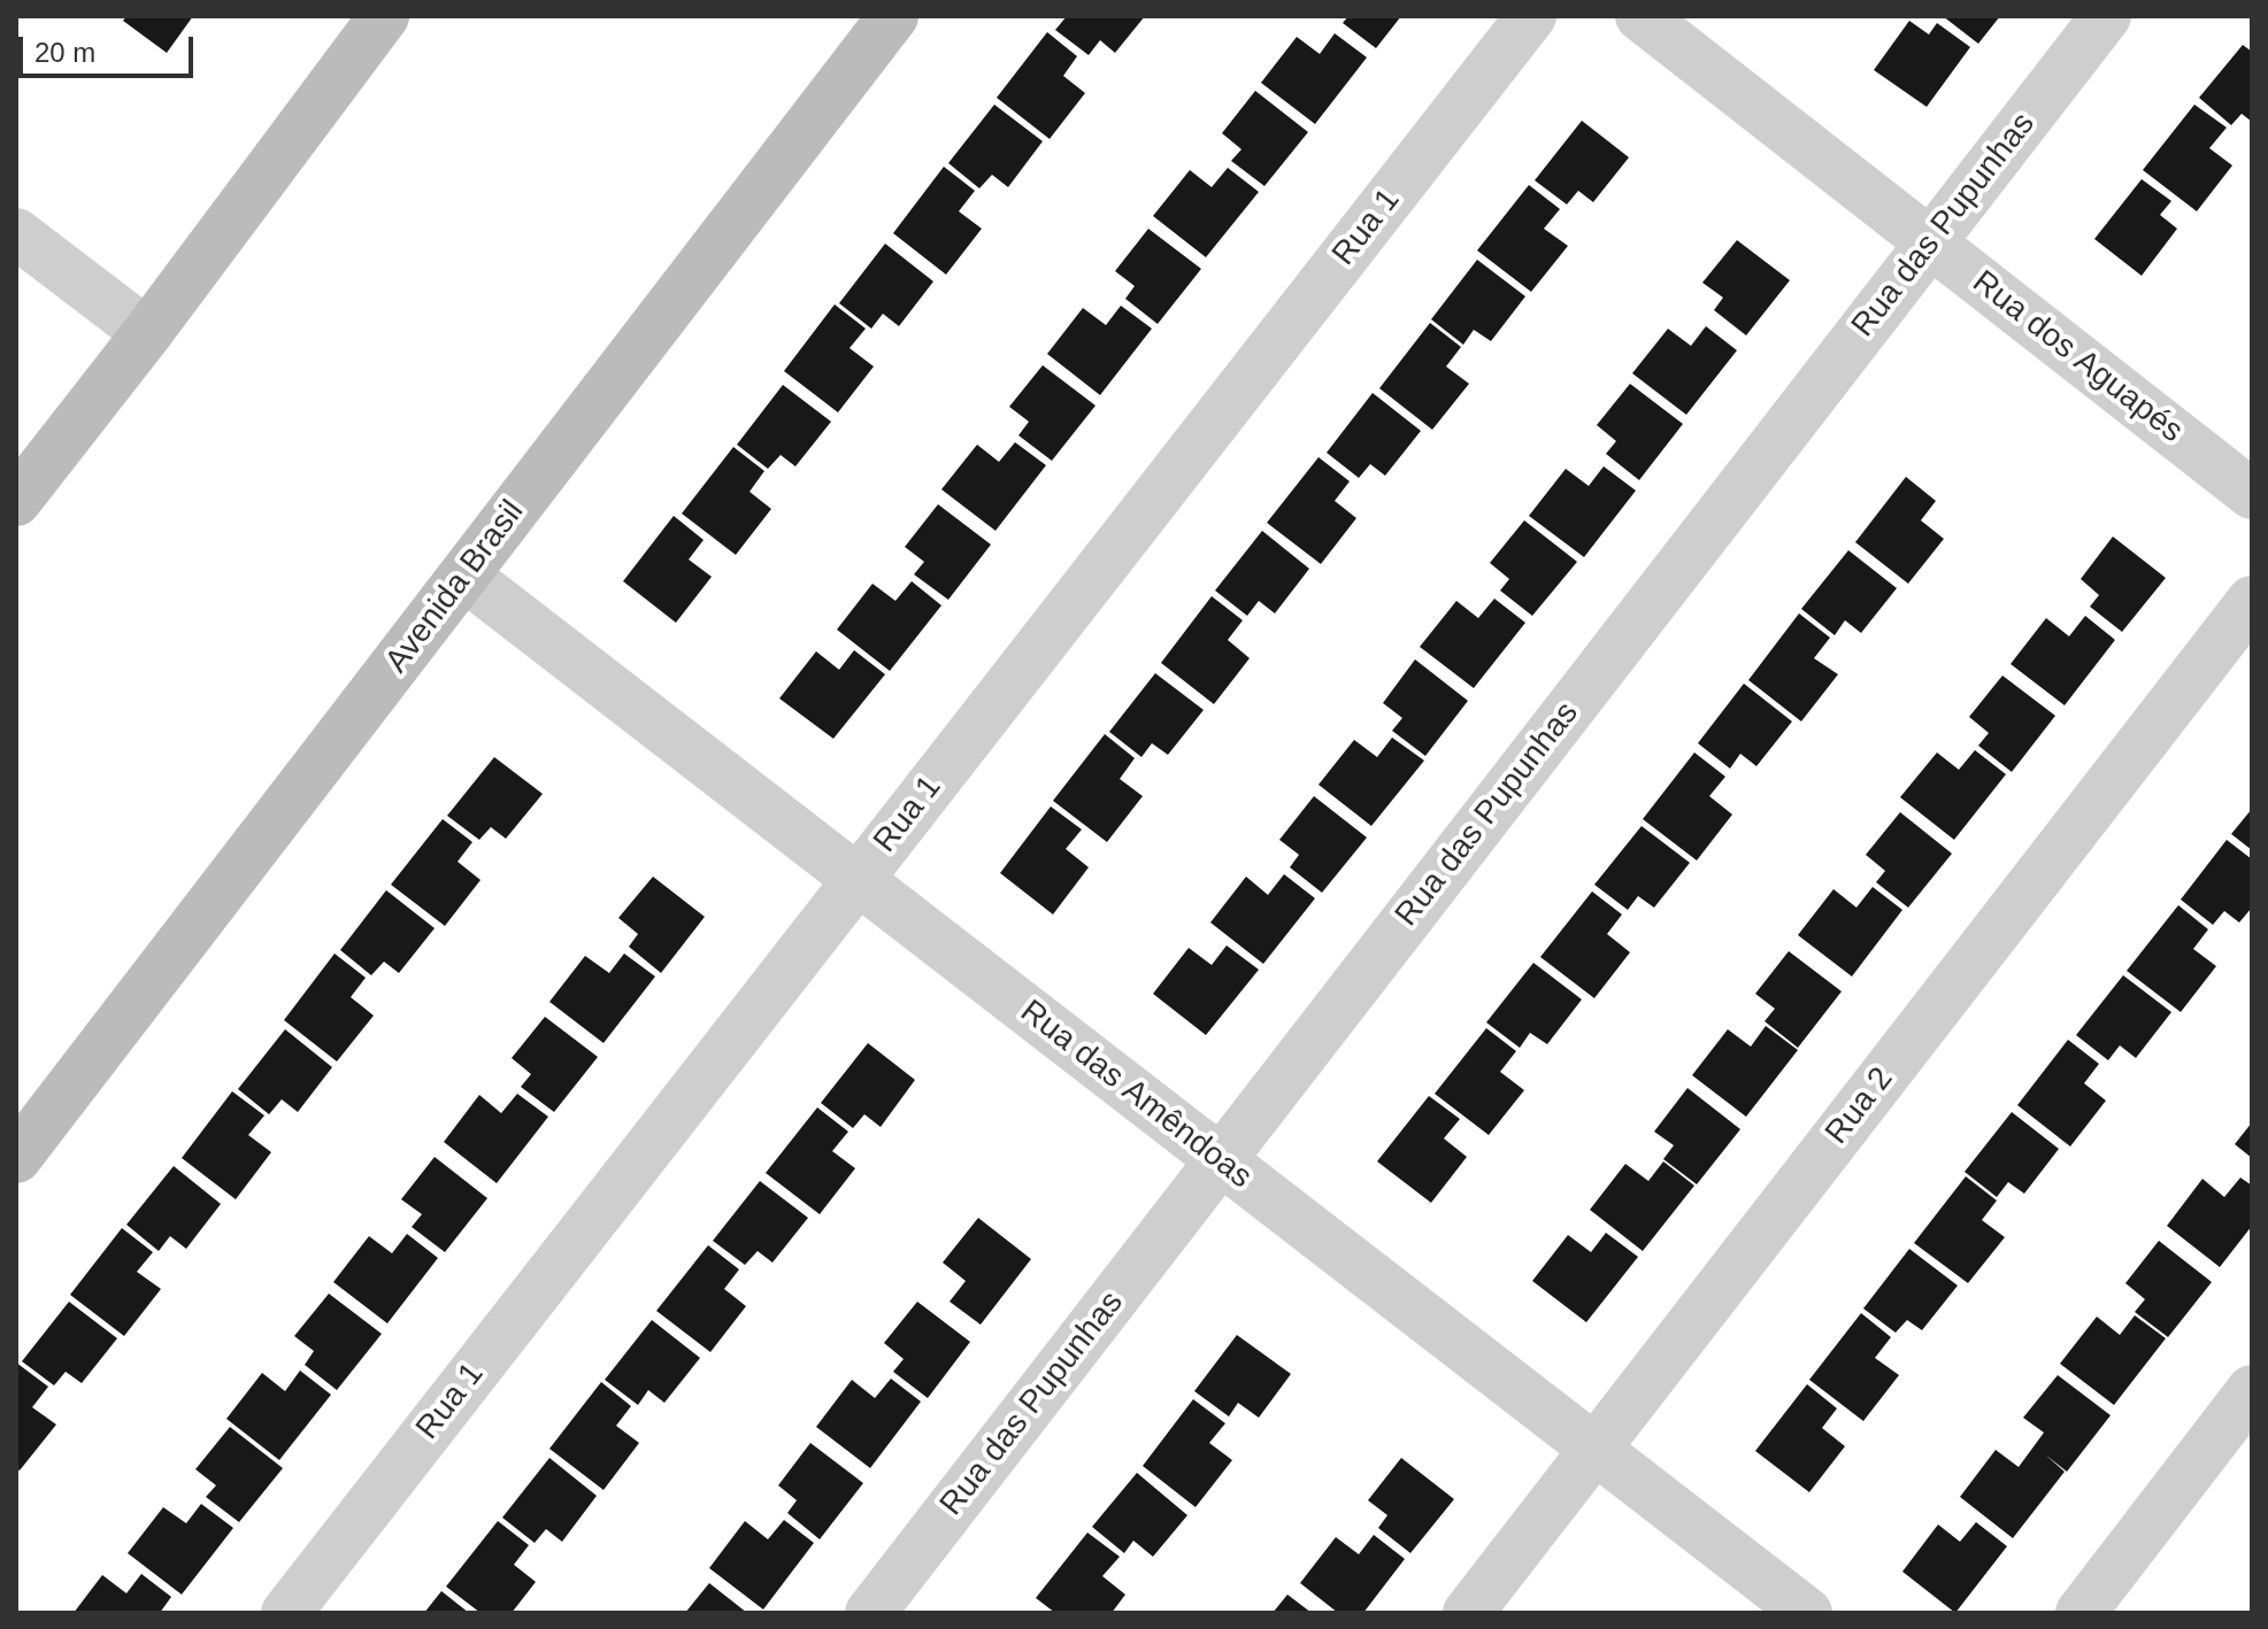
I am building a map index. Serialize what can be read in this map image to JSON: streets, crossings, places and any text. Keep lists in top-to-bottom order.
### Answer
{
  "streets": {
    "street": [
      "Rua das Pupunhas",
      "Rua 1",
      "Rua dos Aguapés",
      "Avenida Brasil",
      "Rua das Amêndoas",
      "Rua 2"
    ]
  },
  "crossings": [
    ["Rua das Pupunhas", "Rua dos Aguapés"],
    ["Rua das Pupunhas", "Rua das Amêndoas"],
    ["Rua 1", "Rua das Amêndoas"],
    ["Avenida Brasil", "Rua das Amêndoas"],
    ["Rua das Amêndoas", "Rua 2"]
  ],
  "scale_bar": "20 m"
}
